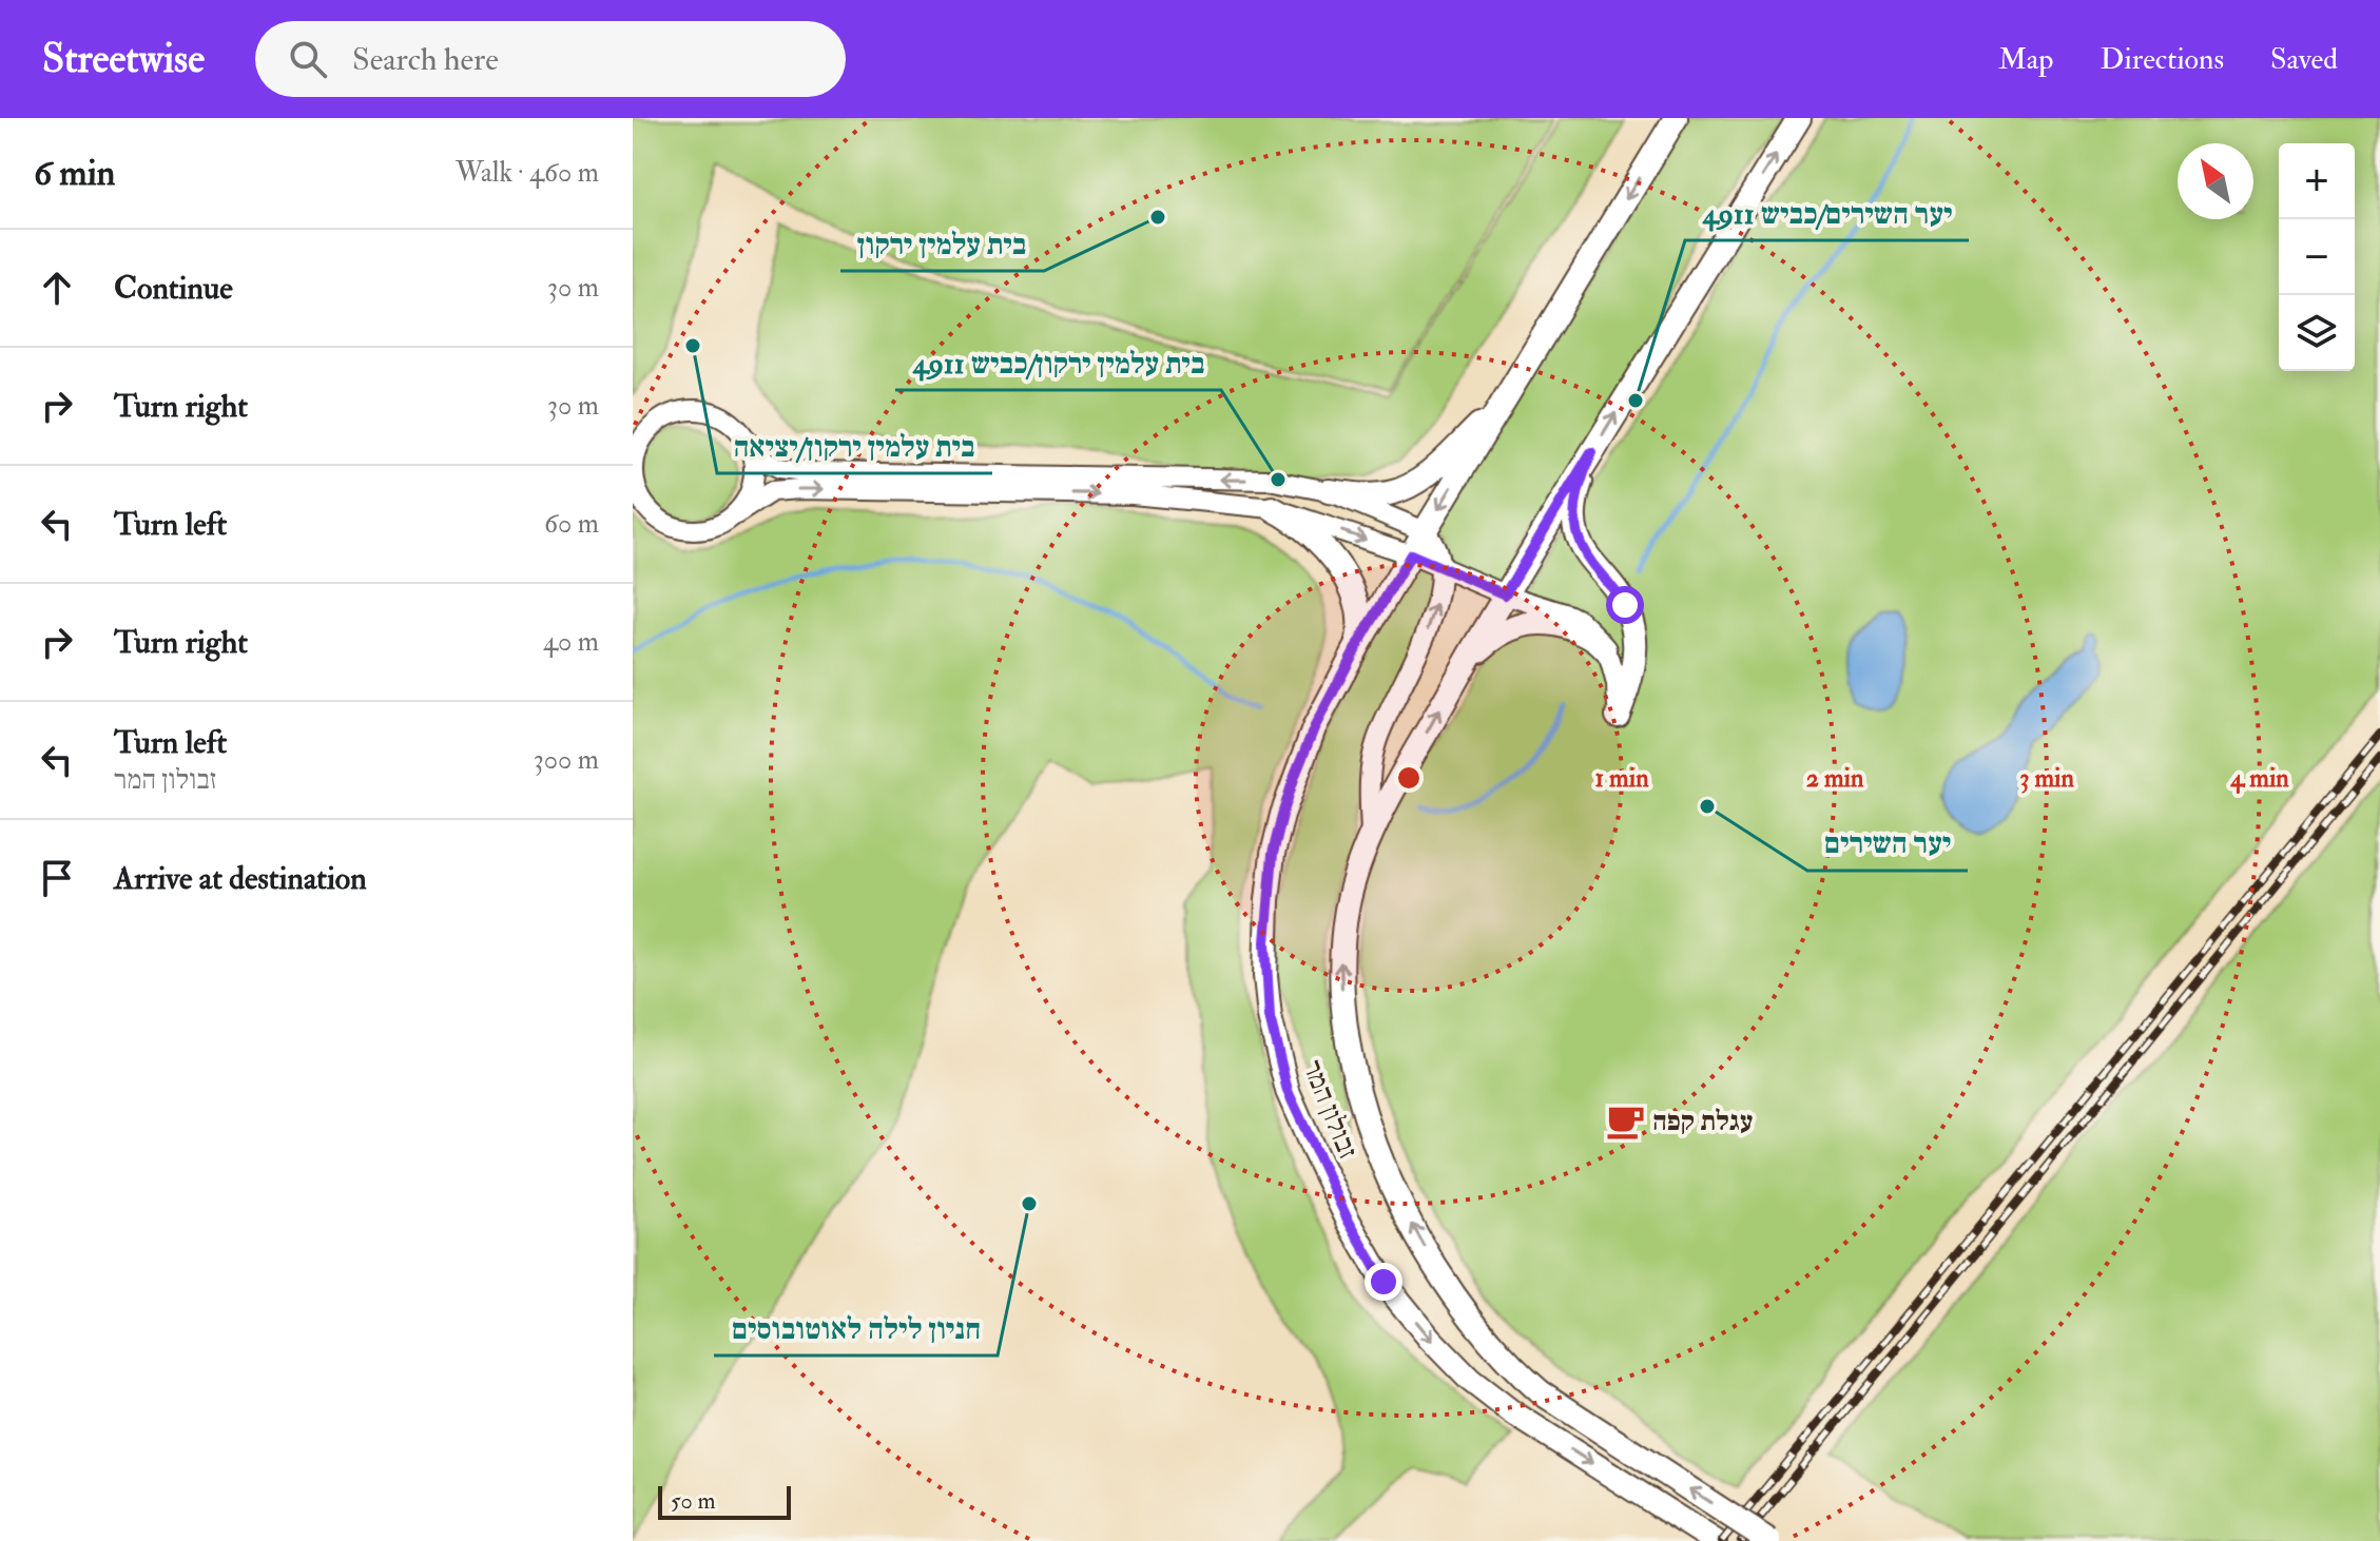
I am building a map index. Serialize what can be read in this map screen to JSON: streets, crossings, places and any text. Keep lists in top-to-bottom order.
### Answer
{
  "streets": {
    "main road": ["זבולון המר"]
  },
  "places": {
    "other": [
      "בית עלמין ירקון",
      "בית עלמין ירקון/יציאה",
      "יער השירים/כביש 4911",
      "בית עלמין ירקון/כביש 4911",
      "יער השירים",
      "חניון לילה לאוטובוסים"
    ],
    "cafe": ["עגלת קפה"]
  },
  "scale_bar": "50 m",
  "north": "top left",
  "page": {
    "header": "Streetwise",
    "search": "Search here",
    "nav": ["Map", "Directions", "Saved"],
    "heading": ["6 min", "Walk · 460 m"],
    "map_buttons": ["+", "−"],
    "list": [
      ["Continue", "30 m"],
      ["Turn right", "30 m"],
      ["Turn left", "60 m"],
      ["Turn right", "40 m"],
      ["Turn left", "זבולון המר", "300 m"],
      "Arrive at destination"
    ],
    "scale": "50 m"
  },
  "rings": [
    "1 min",
    "2 min",
    "3 min",
    "4 min"
  ]
}
